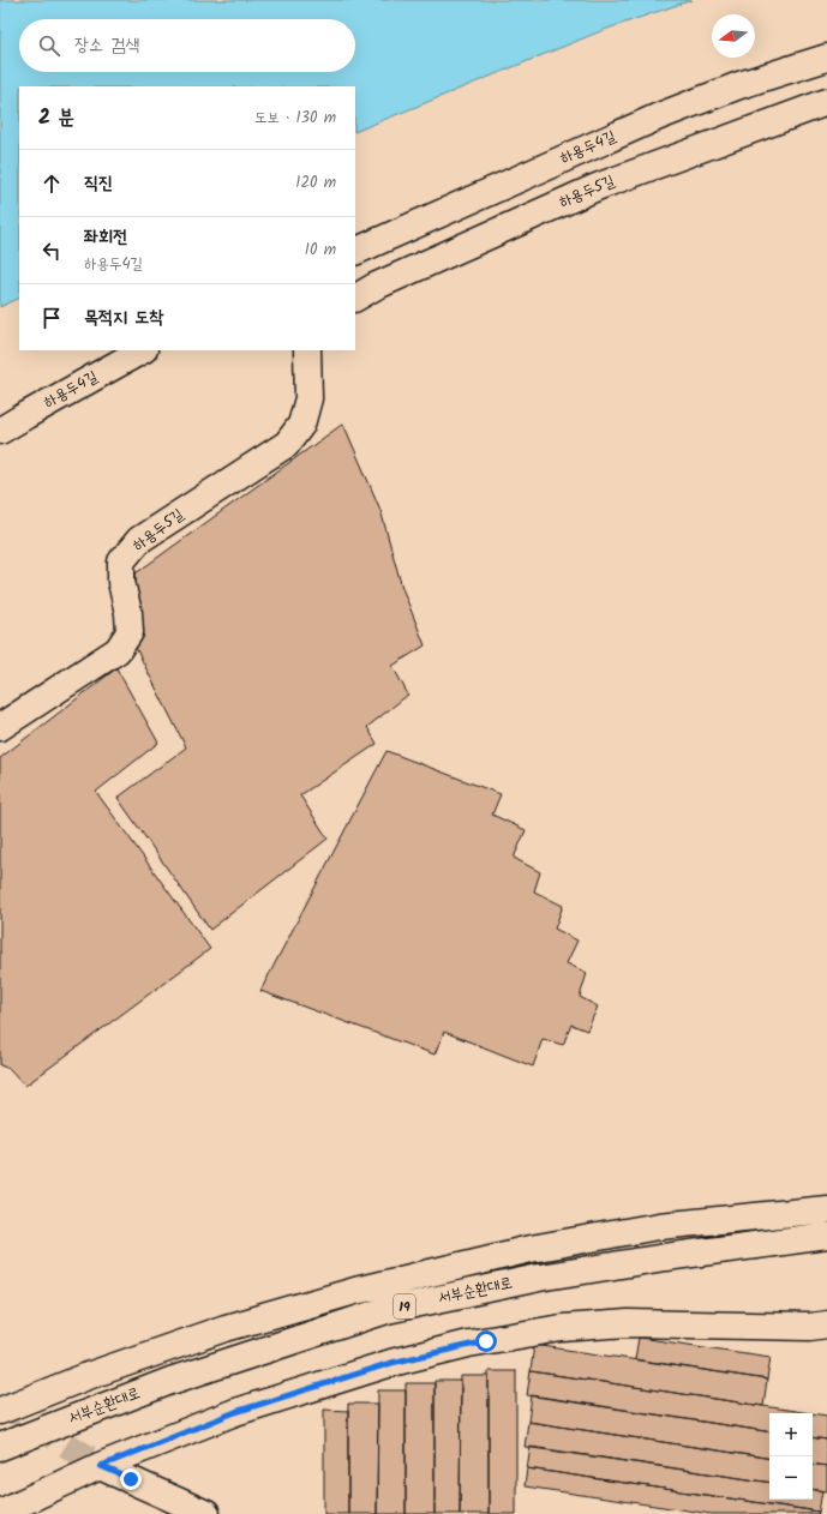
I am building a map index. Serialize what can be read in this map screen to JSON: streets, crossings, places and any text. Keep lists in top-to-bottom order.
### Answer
{
  "streets": {
    "main road": [
      "하용두4길",
      "하용두5길",
      "서부순환대로",
      "19"
    ]
  },
  "north": "left",
  "page": {
    "search": "장소 검색",
    "heading": ["2 분", "도보 · 130 m"],
    "list": [
      ["직진", "120 m"],
      ["좌회전", "하용두4길", "10 m"],
      "목적지 도착"
    ],
    "map_buttons": ["+", "−"]
  }
}
